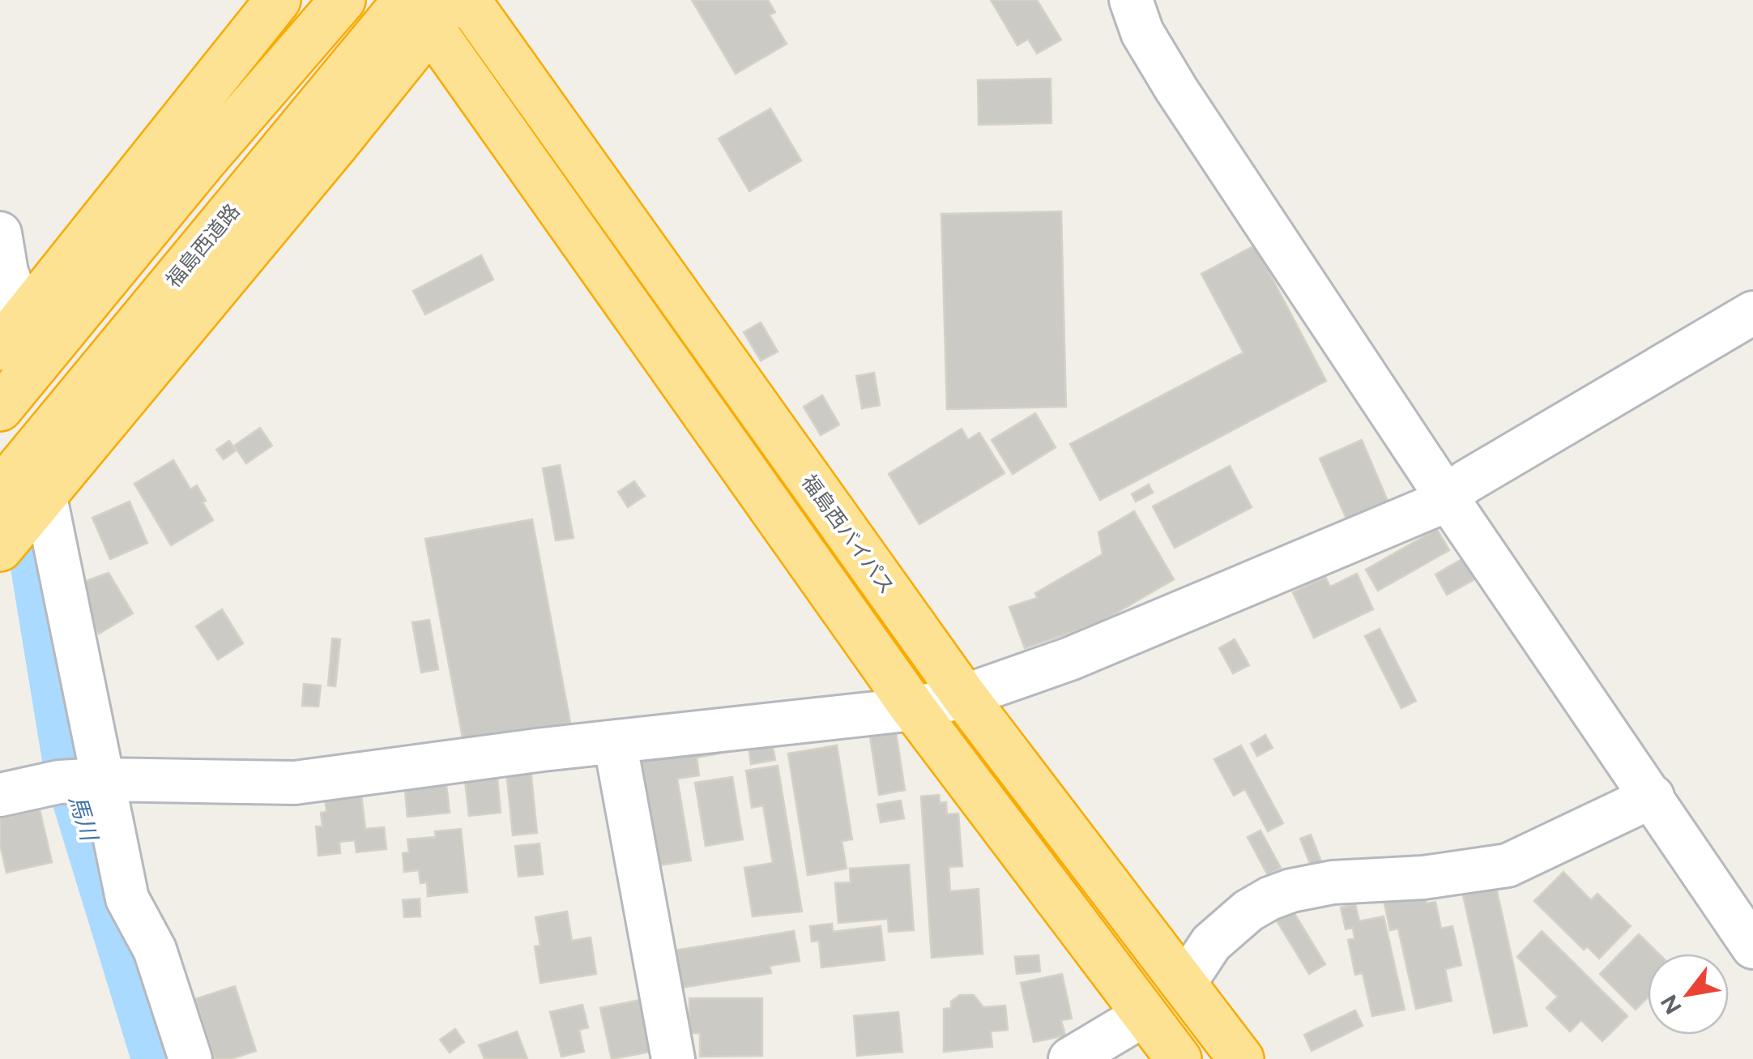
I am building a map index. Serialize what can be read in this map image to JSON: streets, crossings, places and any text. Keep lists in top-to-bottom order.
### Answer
{
  "streets": {
    "highway": ["福島西道路", "福島西バイパス"]
  },
  "water": ["馬川"],
  "north": "bottom left"
}
